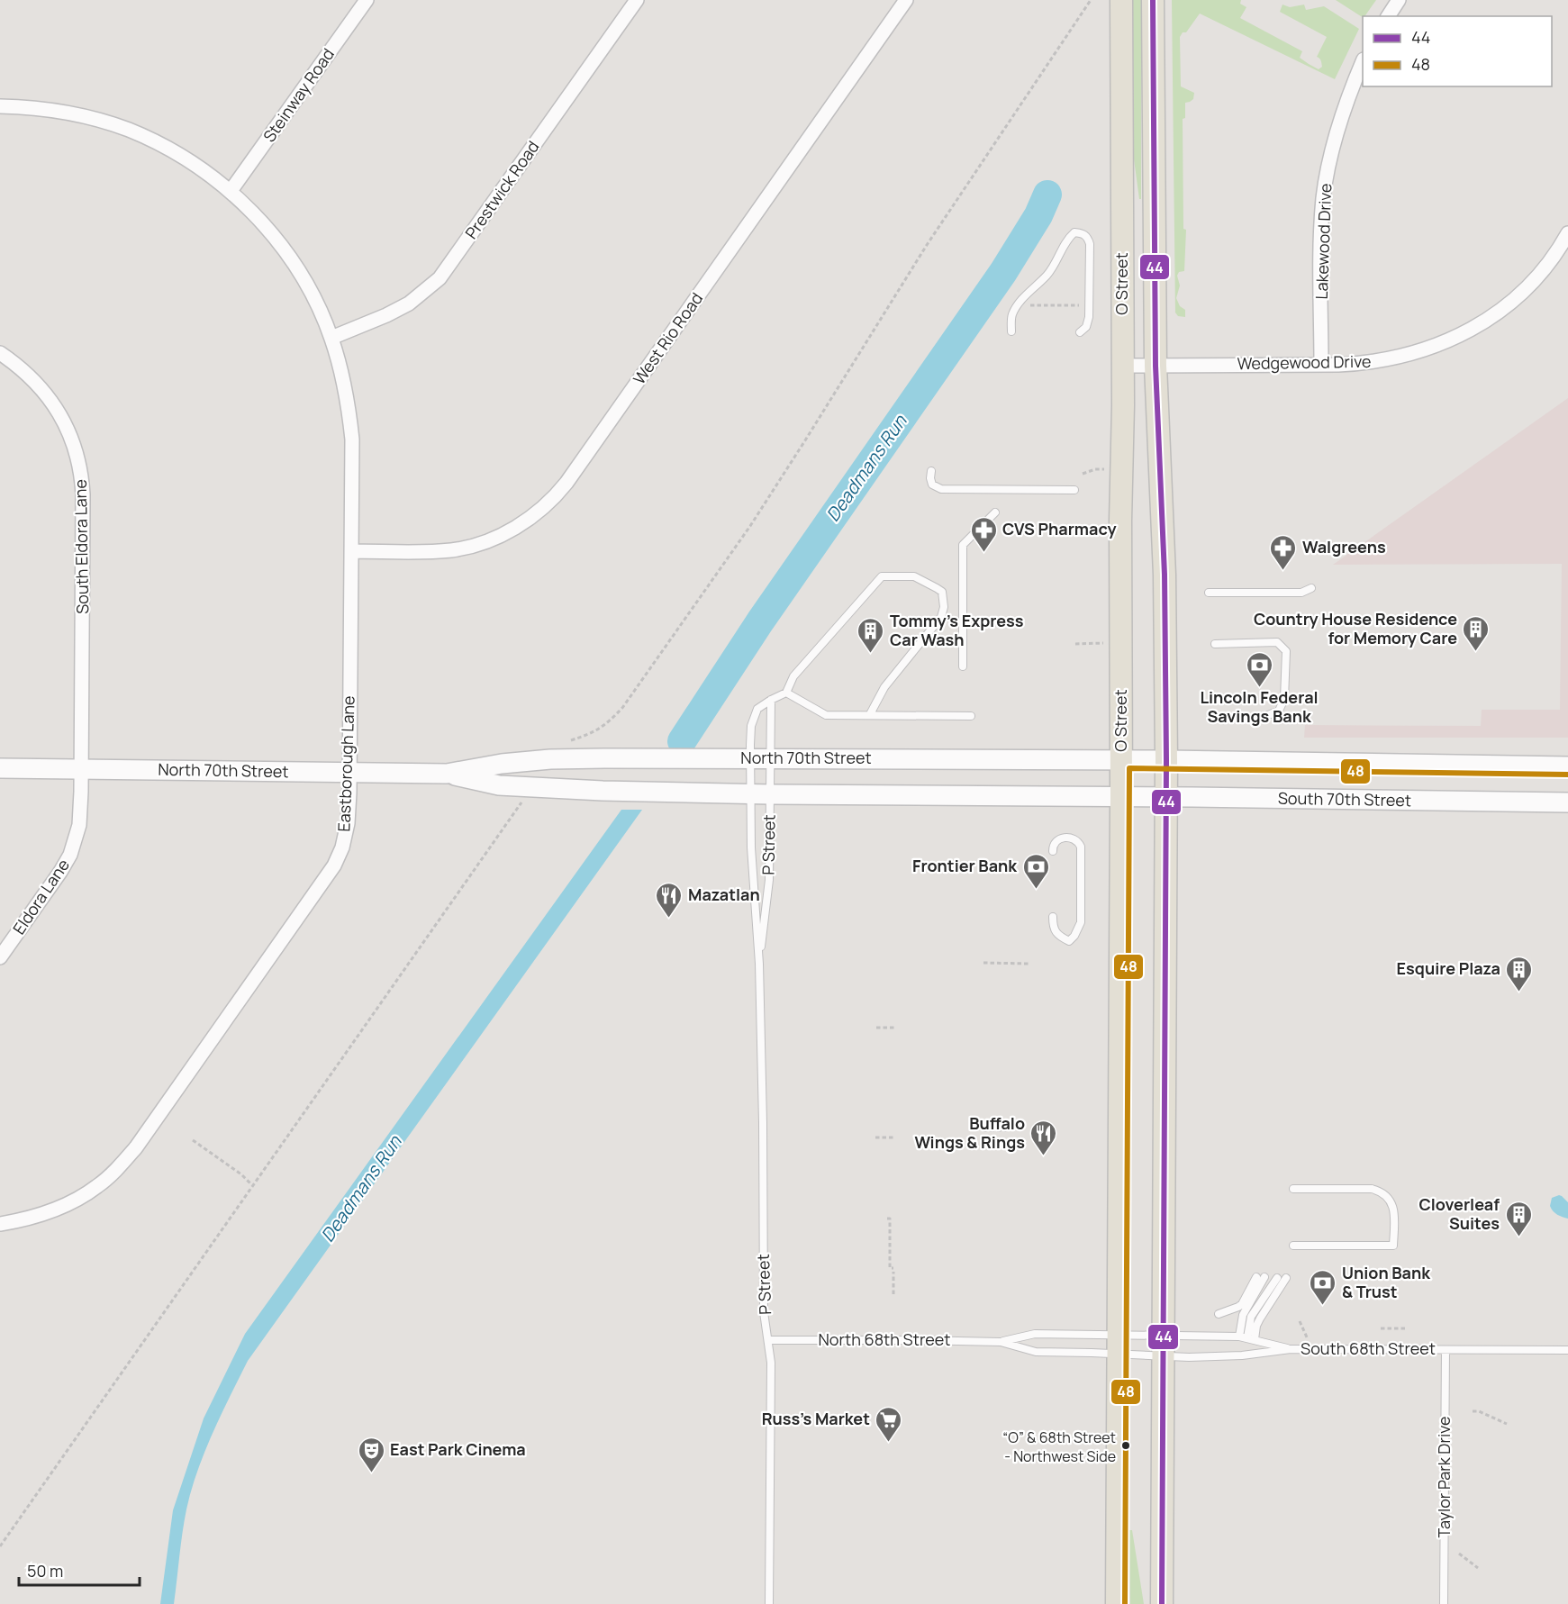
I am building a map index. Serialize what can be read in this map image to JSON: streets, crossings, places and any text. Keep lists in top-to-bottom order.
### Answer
{
  "streets": {
    "main road": ["O Street", "North 70th Street", "South 70th Street"],
    "street": [
      "Steinway Road",
      "Prestwick Road",
      "Lakewood Drive",
      "West Rio Road",
      "Wedgewood Drive",
      "South Eldora Lane",
      "Eastborough Lane",
      "Eldora Lane"
    ],
    "lane": [
      "P Street",
      "North 68th Street",
      "South 68th Street",
      "Taylor Park Drive"
    ]
  },
  "crossings": [
    ["Steinway Road", "Eastborough Lane"],
    ["Prestwick Road", "Eastborough Lane"],
    ["Lakewood Drive", "Wedgewood Drive"],
    ["O Street", "Wedgewood Drive"],
    ["O Street", "North 70th Street"],
    ["O Street", "South 70th Street"],
    ["O Street", "North 68th Street"],
    ["O Street", "South 68th Street"],
    ["West Rio Road", "Eastborough Lane"],
    ["South Eldora Lane", "North 70th Street"],
    ["South Eldora Lane", "Eldora Lane"],
    ["North 70th Street", "Eastborough Lane"],
    ["North 70th Street", "South 70th Street"],
    ["North 70th Street", "P Street"],
    ["North 70th Street", "Eldora Lane"],
    ["P Street", "North 68th Street"],
    ["North 68th Street", "South 68th Street"],
    ["South 68th Street", "Taylor Park Drive"]
  ],
  "water": ["Deadmans Run"],
  "places": {
    "pharmacy": ["CVS Pharmacy", "Walgreens"],
    "building": [
      "Country House Residence for Memory Care",
      "Tommy's Express Car Wash",
      "Esquire Plaza",
      "Cloverleaf Suites"
    ],
    "bank": ["Lincoln Federal Savings Bank", "Frontier Bank", "Union Bank & Trust"],
    "restaurant": ["Mazatlan", "Buffalo Wings & Rings"],
    "supermarket": ["Russ's Market"],
    "other": ["“O” & 68th Street - Northwest Side"],
    "theatre": ["East Park Cinema"]
  },
  "lines": ["transit line 44", "transit line 48"],
  "legend": ["44", "48"],
  "scale_bar": "50 m"
}
